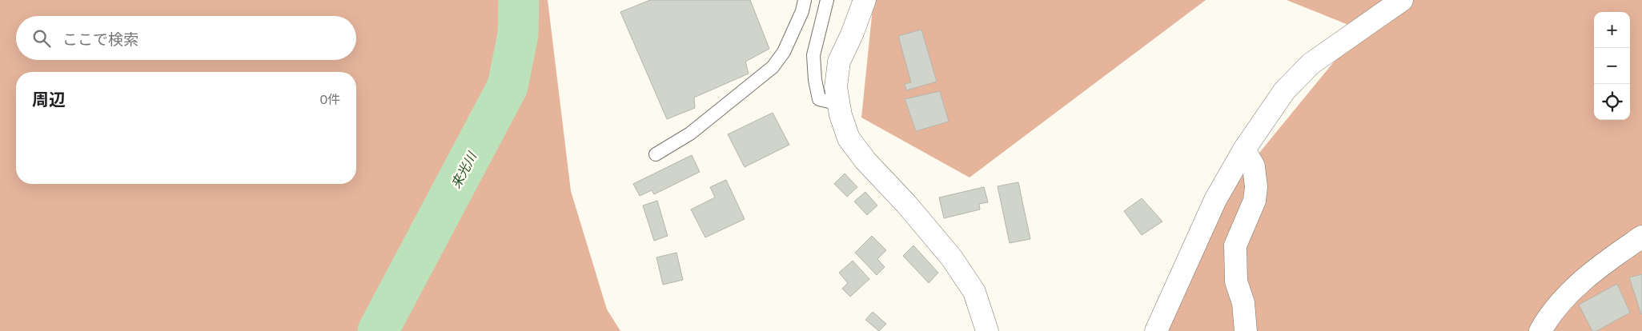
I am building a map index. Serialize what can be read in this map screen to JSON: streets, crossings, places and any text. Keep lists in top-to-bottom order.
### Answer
{
  "water": ["来光川"],
  "page": {
    "map_buttons": ["+", "−"],
    "search": "ここで検索",
    "heading": ["周辺", "0件"]
  }
}
